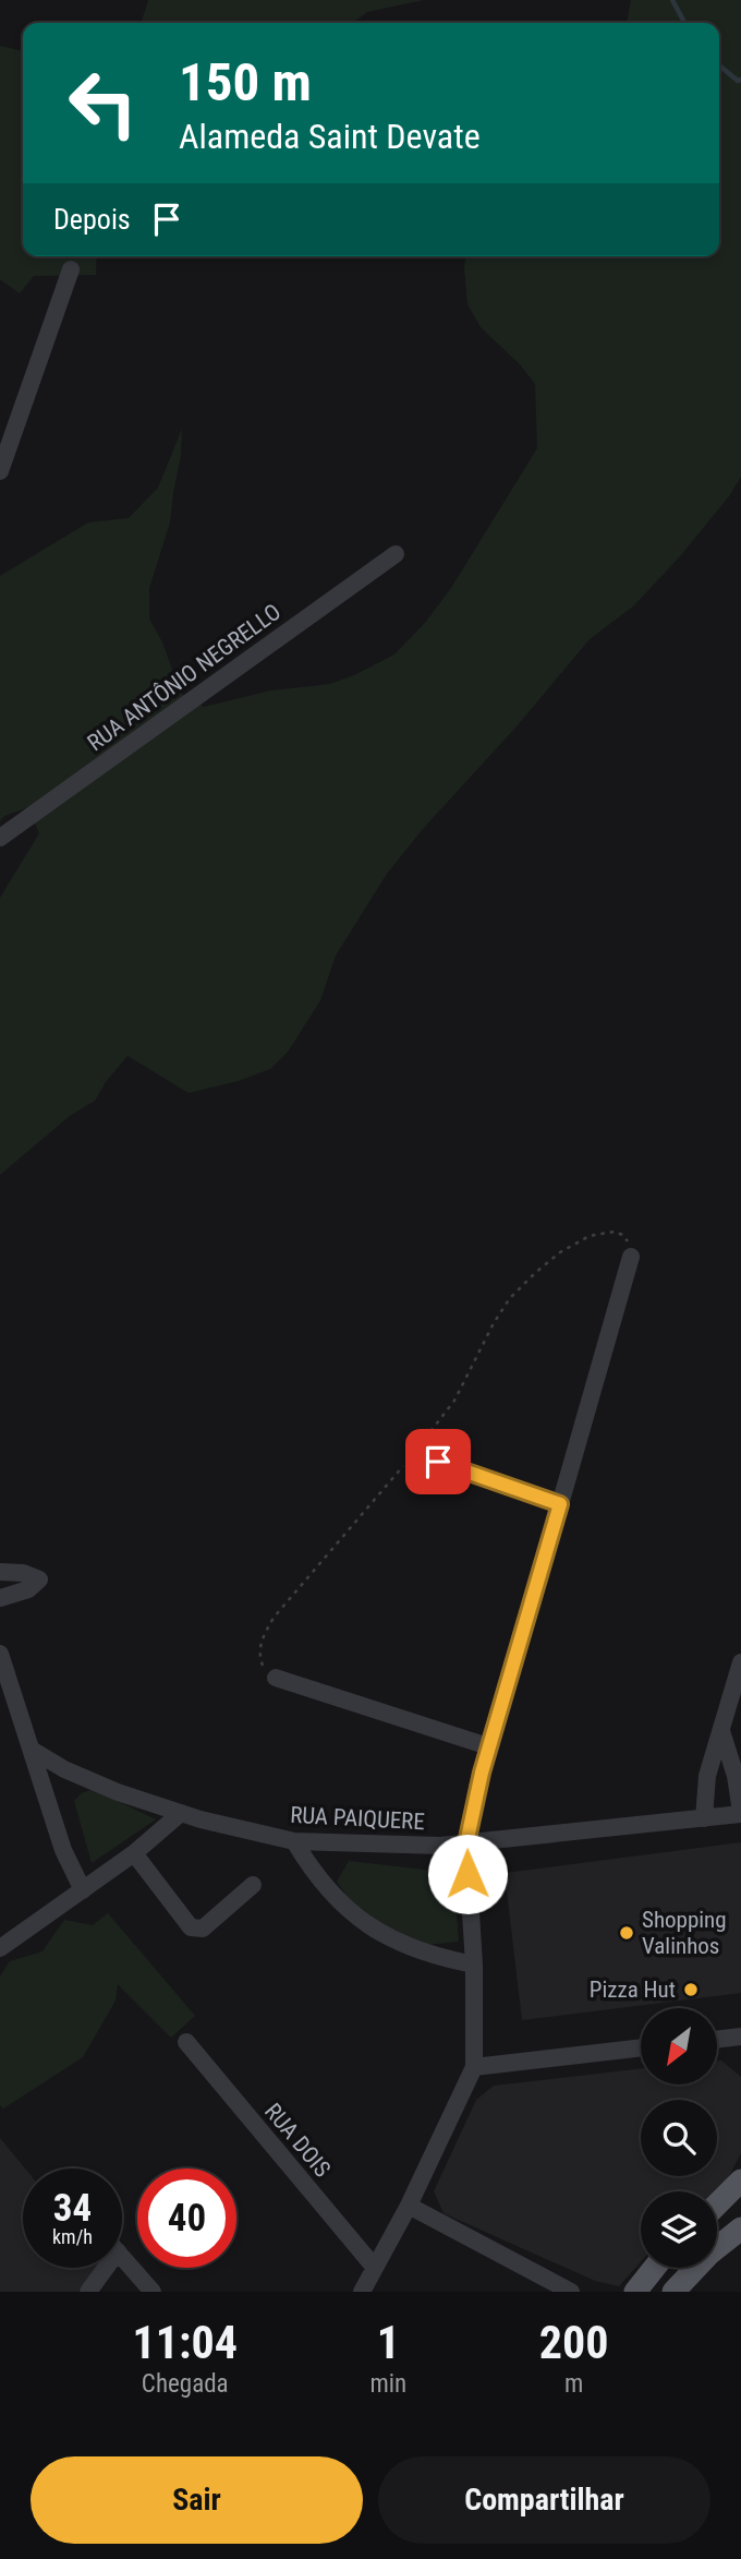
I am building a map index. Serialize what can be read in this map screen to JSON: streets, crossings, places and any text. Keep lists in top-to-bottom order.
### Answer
{
  "streets": {
    "street": ["RUA ANTÔNIO NEGRELLO", "RUA PAIQUERE", "RUA DOIS"]
  },
  "places": ["Shopping Valinhos", "Pizza Hut"],
  "north": "bottom left",
  "page": {
    "turn": ["150 m", "Alameda Saint Devate"],
    "then": "Depois",
    "speed": "34 km/h",
    "limit": "40",
    "eta": [
      "11:04",
      "Chegada",
      "1",
      "min",
      "200",
      "m"
    ],
    "buttons": ["Sair", "Compartilhar"]
  }
}
